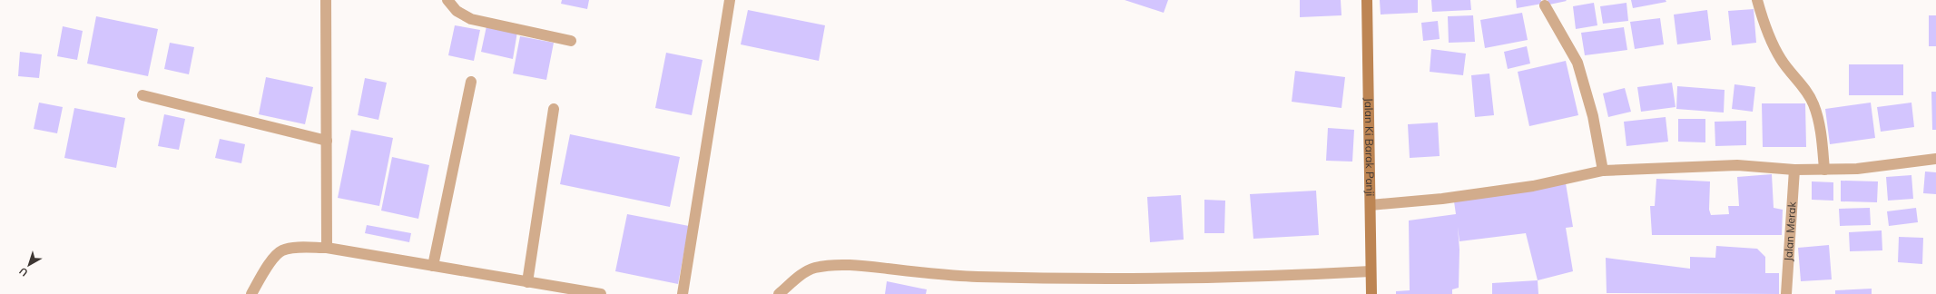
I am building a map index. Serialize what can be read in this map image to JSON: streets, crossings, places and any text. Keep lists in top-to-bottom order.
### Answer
{
  "streets": {
    "street": ["Jalan Ki Barak Panji", "Jalan Merak"]
  },
  "north": "bottom left"
}
